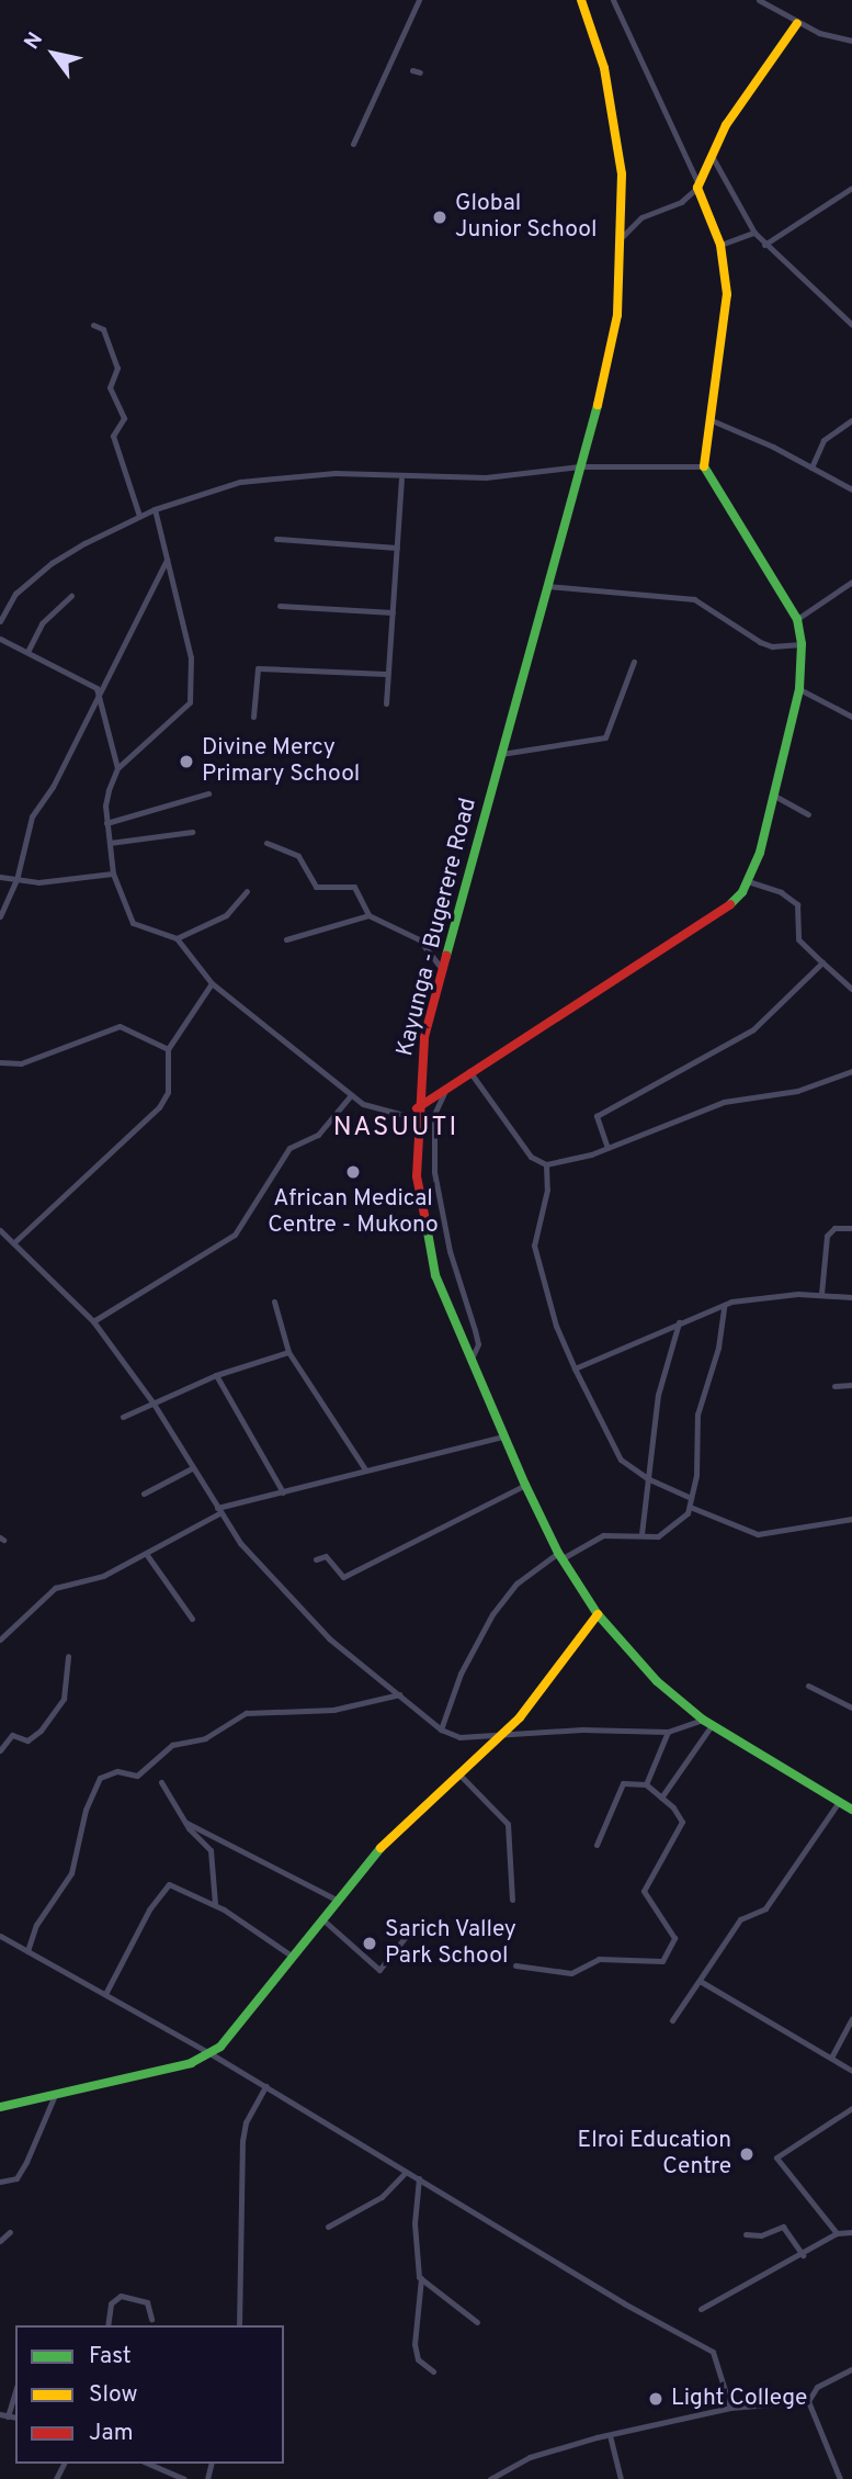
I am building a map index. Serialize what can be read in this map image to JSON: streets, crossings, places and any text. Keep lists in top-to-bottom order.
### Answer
{
  "streets": {
    "street": ["Kayunga - Bugerere Road"]
  },
  "districts": ["NASUUTI"],
  "places": [
    "Global Junior School",
    "Divine Mercy Primary School",
    "African Medical Centre - Mukono",
    "Sarich Valley Park School",
    "Elroi Education Centre",
    "Light College"
  ],
  "legend": ["Fast", "Slow", "Jam"],
  "north": "top left"
}
